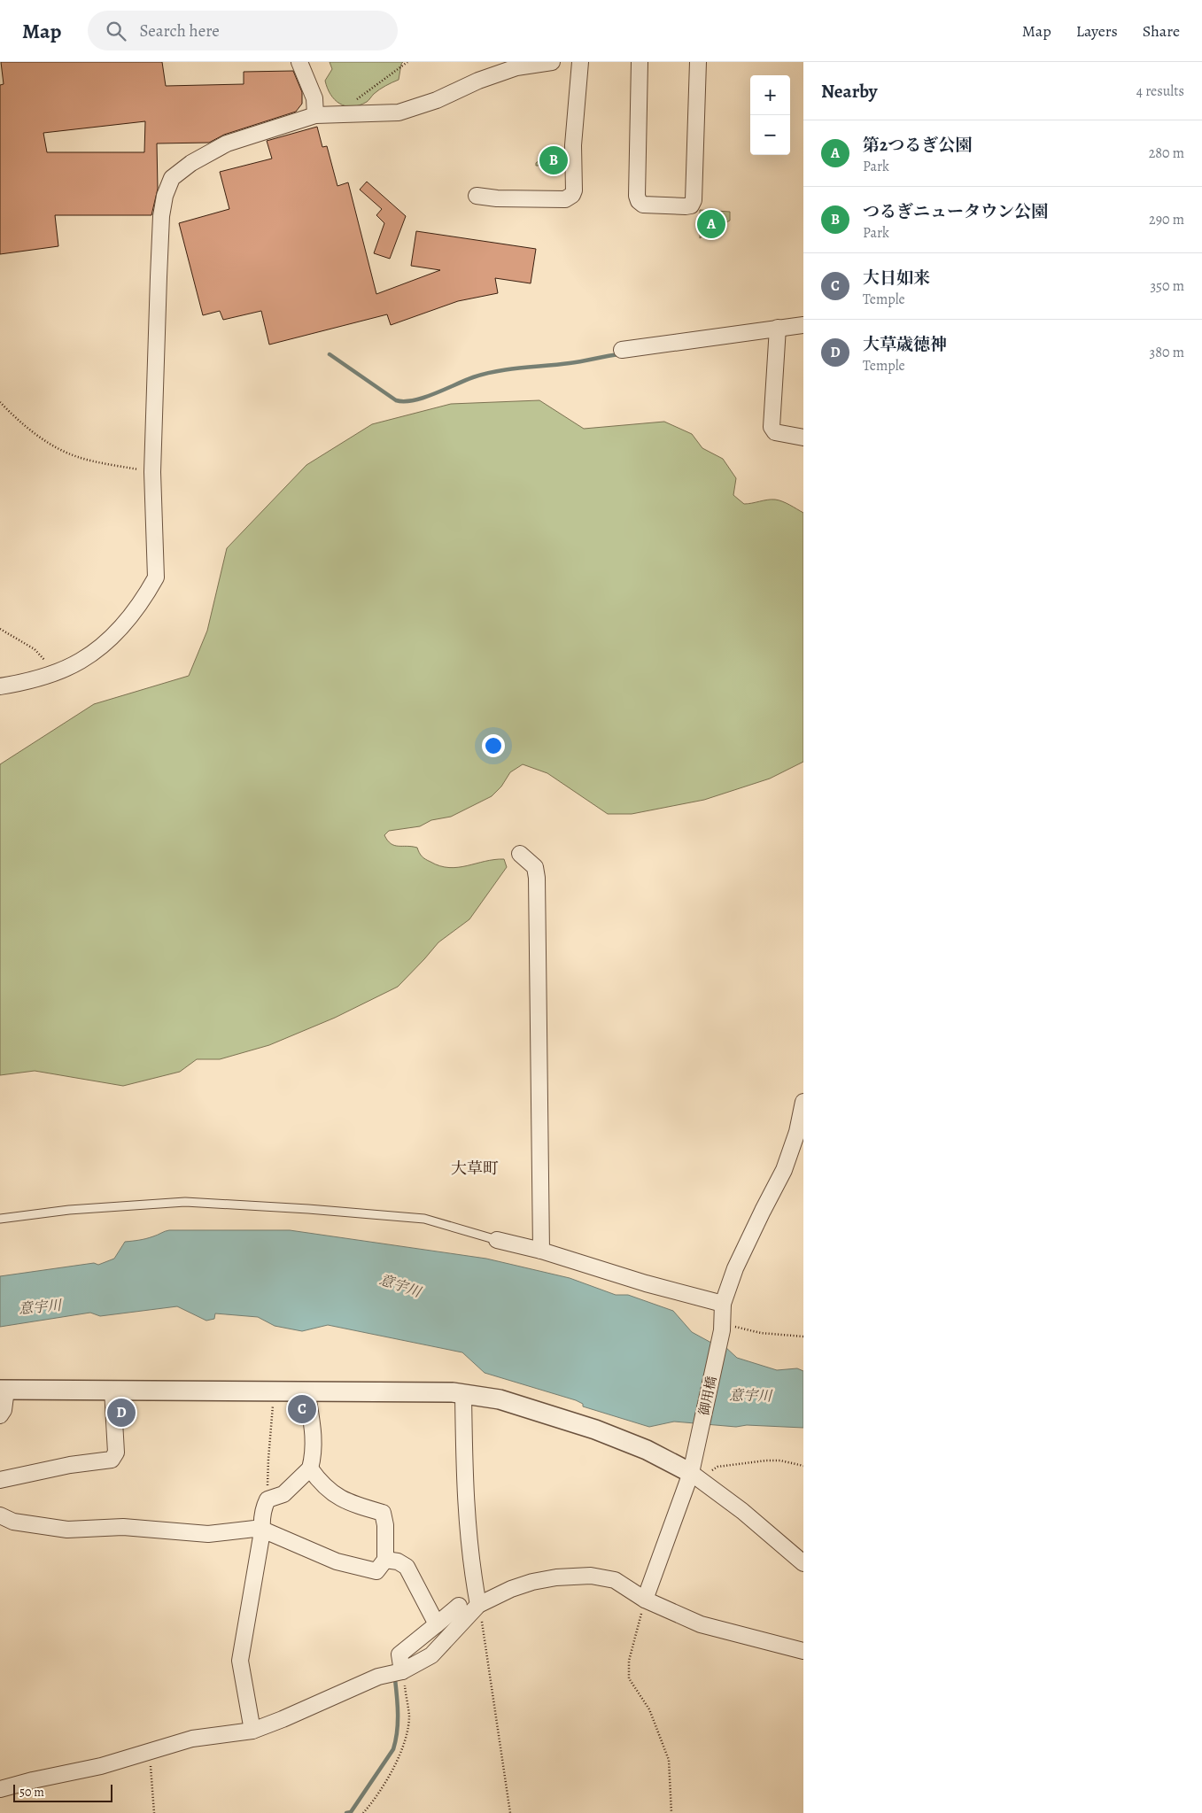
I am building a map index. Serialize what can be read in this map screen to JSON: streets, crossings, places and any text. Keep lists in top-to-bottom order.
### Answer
{
  "streets": {
    "street": ["御用橋"]
  },
  "districts": ["大草町"],
  "water": ["意宇川"],
  "scale_bar": "50 m",
  "page": {
    "header": "Map",
    "search": "Search here",
    "nav": ["Map", "Layers", "Share"],
    "heading": ["Nearby", "4 results"],
    "map_buttons": ["+", "−"],
    "list": [
      {
        "mark": "A",
        "name": "第2つるぎ公園",
        "note": "Park",
        "value": "280 m"
      },
      {
        "mark": "B",
        "name": "つるぎニュータウン公園",
        "note": "Park",
        "value": "290 m"
      },
      {
        "mark": "C",
        "name": "大日如来",
        "note": "Temple",
        "value": "350 m"
      },
      {
        "mark": "D",
        "name": "大草歳徳神",
        "note": "Temple",
        "value": "380 m"
      }
    ],
    "pins": [
      "B",
      "A",
      "C",
      "D"
    ],
    "scale": "50 m"
  }
}
